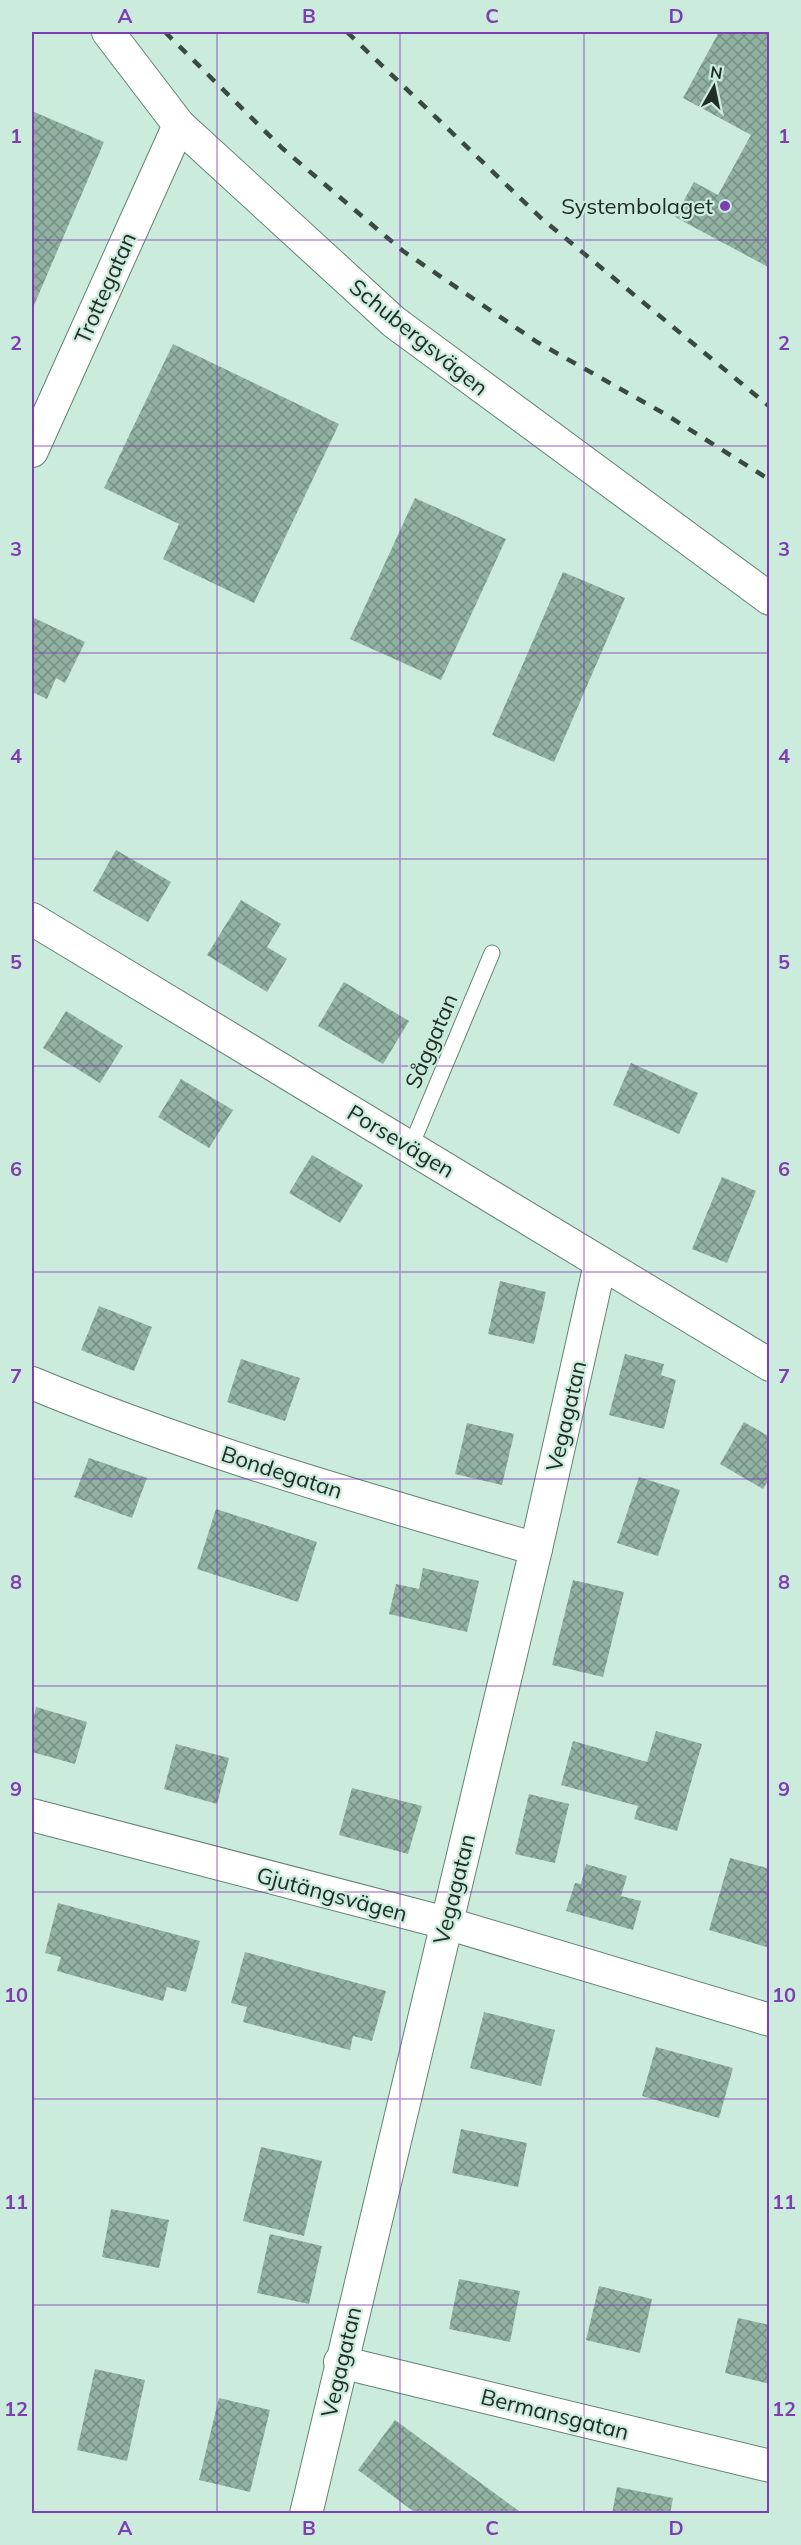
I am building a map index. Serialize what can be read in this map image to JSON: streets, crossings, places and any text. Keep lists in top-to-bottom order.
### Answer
{
  "streets": {
    "street": [
      "Trottegatan",
      "Schubergsvägen",
      "Porsevägen",
      "Vegagatan",
      "Bondegatan",
      "Gjutängsvägen",
      "Bermansgatan"
    ],
    "lane": ["Såggatan"]
  },
  "crossings": [
    ["Trottegatan", "Schubergsvägen"],
    ["Såggatan", "Porsevägen"],
    ["Porsevägen", "Vegagatan"],
    ["Vegagatan", "Bondegatan"],
    ["Vegagatan", "Gjutängsvägen"],
    ["Vegagatan", "Bermansgatan"]
  ],
  "places": ["Systembolaget"],
  "north": "top",
  "grid": {
    "columns": [
      "A",
      "B",
      "C",
      "D"
    ],
    "rows": [
      "1",
      "2",
      "3",
      "4",
      "5",
      "6",
      "7",
      "8",
      "9",
      "10",
      "11",
      "12"
    ]
  }
}
